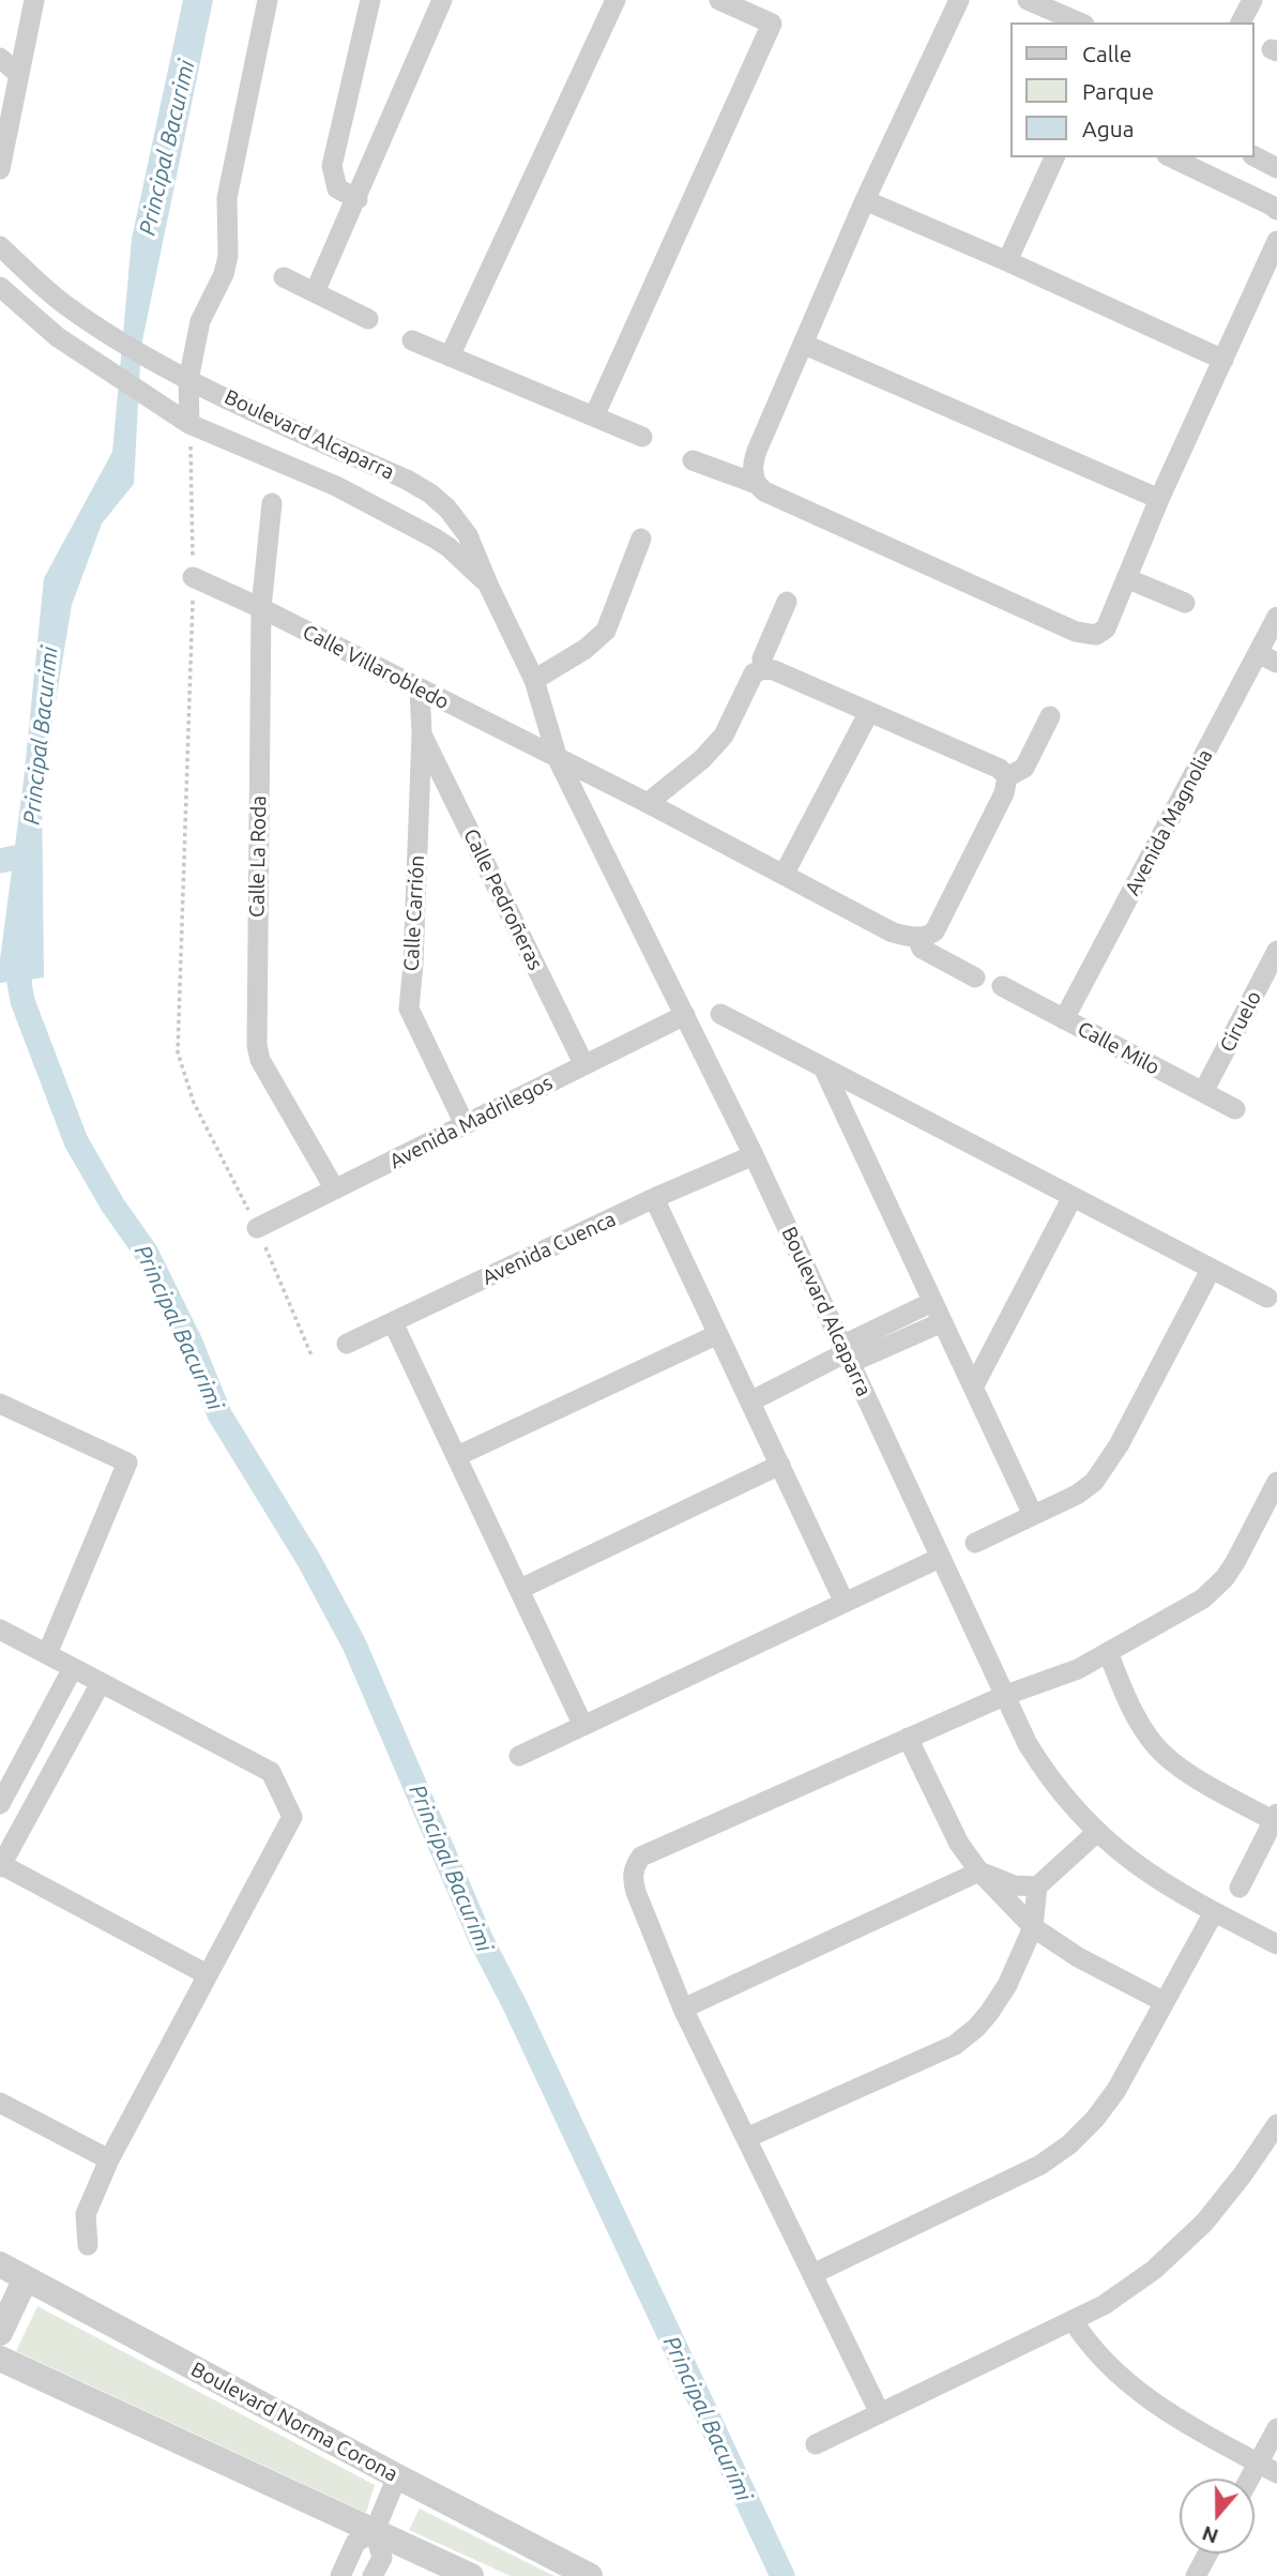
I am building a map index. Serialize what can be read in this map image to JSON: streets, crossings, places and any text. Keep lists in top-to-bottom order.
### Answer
{
  "streets": {
    "street": [
      "Boulevard Alcaparra",
      "Calle Villarobledo",
      "Avenida Magnolia",
      "Calle La Roda",
      "Calle Pedroñeras",
      "Calle Carrión",
      "Ciruelo",
      "Calle Milo",
      "Avenida Madrilegos",
      "Avenida Cuenca",
      "Boulevard Norma Corona"
    ]
  },
  "crossings": [
    ["Boulevard Alcaparra", "Calle Villarobledo"],
    ["Boulevard Alcaparra", "Avenida Madrilegos"],
    ["Boulevard Alcaparra", "Avenida Cuenca"],
    ["Calle Villarobledo", "Calle La Roda"],
    ["Calle Villarobledo", "Calle Carrión"],
    ["Avenida Magnolia", "Calle Milo"],
    ["Calle La Roda", "Avenida Madrilegos"],
    ["Calle Pedroñeras", "Calle Carrión"],
    ["Calle Pedroñeras", "Avenida Madrilegos"],
    ["Calle Carrión", "Avenida Madrilegos"],
    ["Ciruelo", "Calle Milo"]
  ],
  "water": ["Principal Bacurimi"],
  "legend": ["Calle", "Parque", "Agua"],
  "north": "bottom"
}
